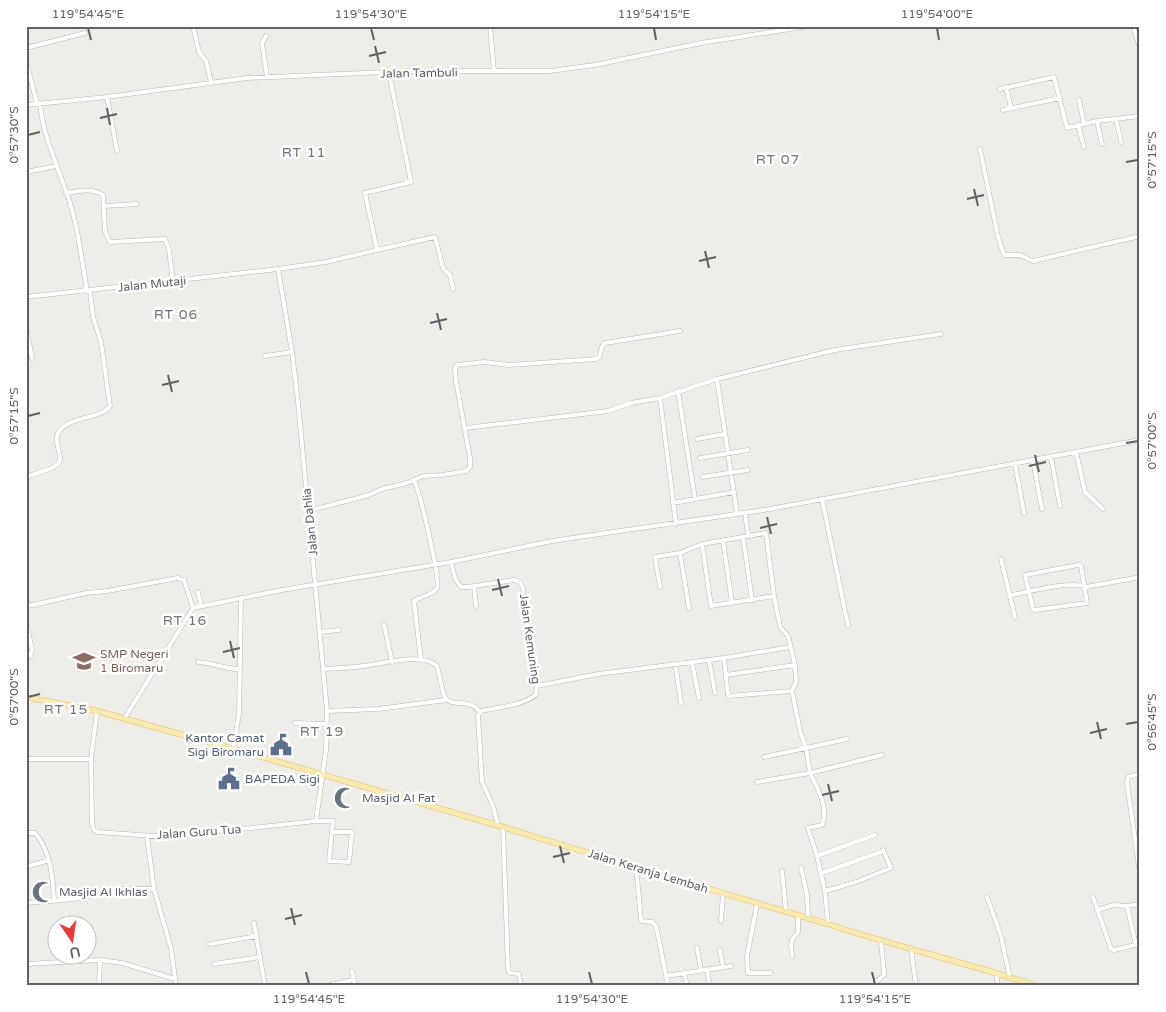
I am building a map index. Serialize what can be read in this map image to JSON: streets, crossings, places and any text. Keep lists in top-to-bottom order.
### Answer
{
  "streets": {
    "main road": ["Jalan Keranja Lembah"],
    "street": [
      "Jalan Tambuli",
      "Jalan Mutaji",
      "Jalan Dahlia",
      "Jalan Kemuning",
      "Jalan Guru Tua"
    ]
  },
  "crossings": [
    ["Jalan Mutaji", "Jalan Dahlia"],
    ["Jalan Dahlia", "Jalan Keranja Lembah"],
    ["Jalan Guru Tua", "Jalan Keranja Lembah"]
  ],
  "districts": [
    "RT 11",
    "RT 07",
    "RT 06",
    "RT 16",
    "RT 15",
    "RT 19"
  ],
  "places": {
    "school or university": ["SMP Negeri 1 Biromaru"],
    "public building": ["Kantor Camat Sigi Biromaru", "BAPEDA Sigi"],
    "mosque": ["Masjid Al Fat", "Masjid Al Ikhlas"]
  },
  "north": "bottom",
  "coordinates": [
    "119°54'45\"E",
    "119°54'30\"E",
    "119°54'15\"E",
    "119°54'00\"E",
    "0°57'30\"S",
    "0°57'15\"S",
    "0°57'00\"S",
    "0°56'45\"S"
  ]
}
